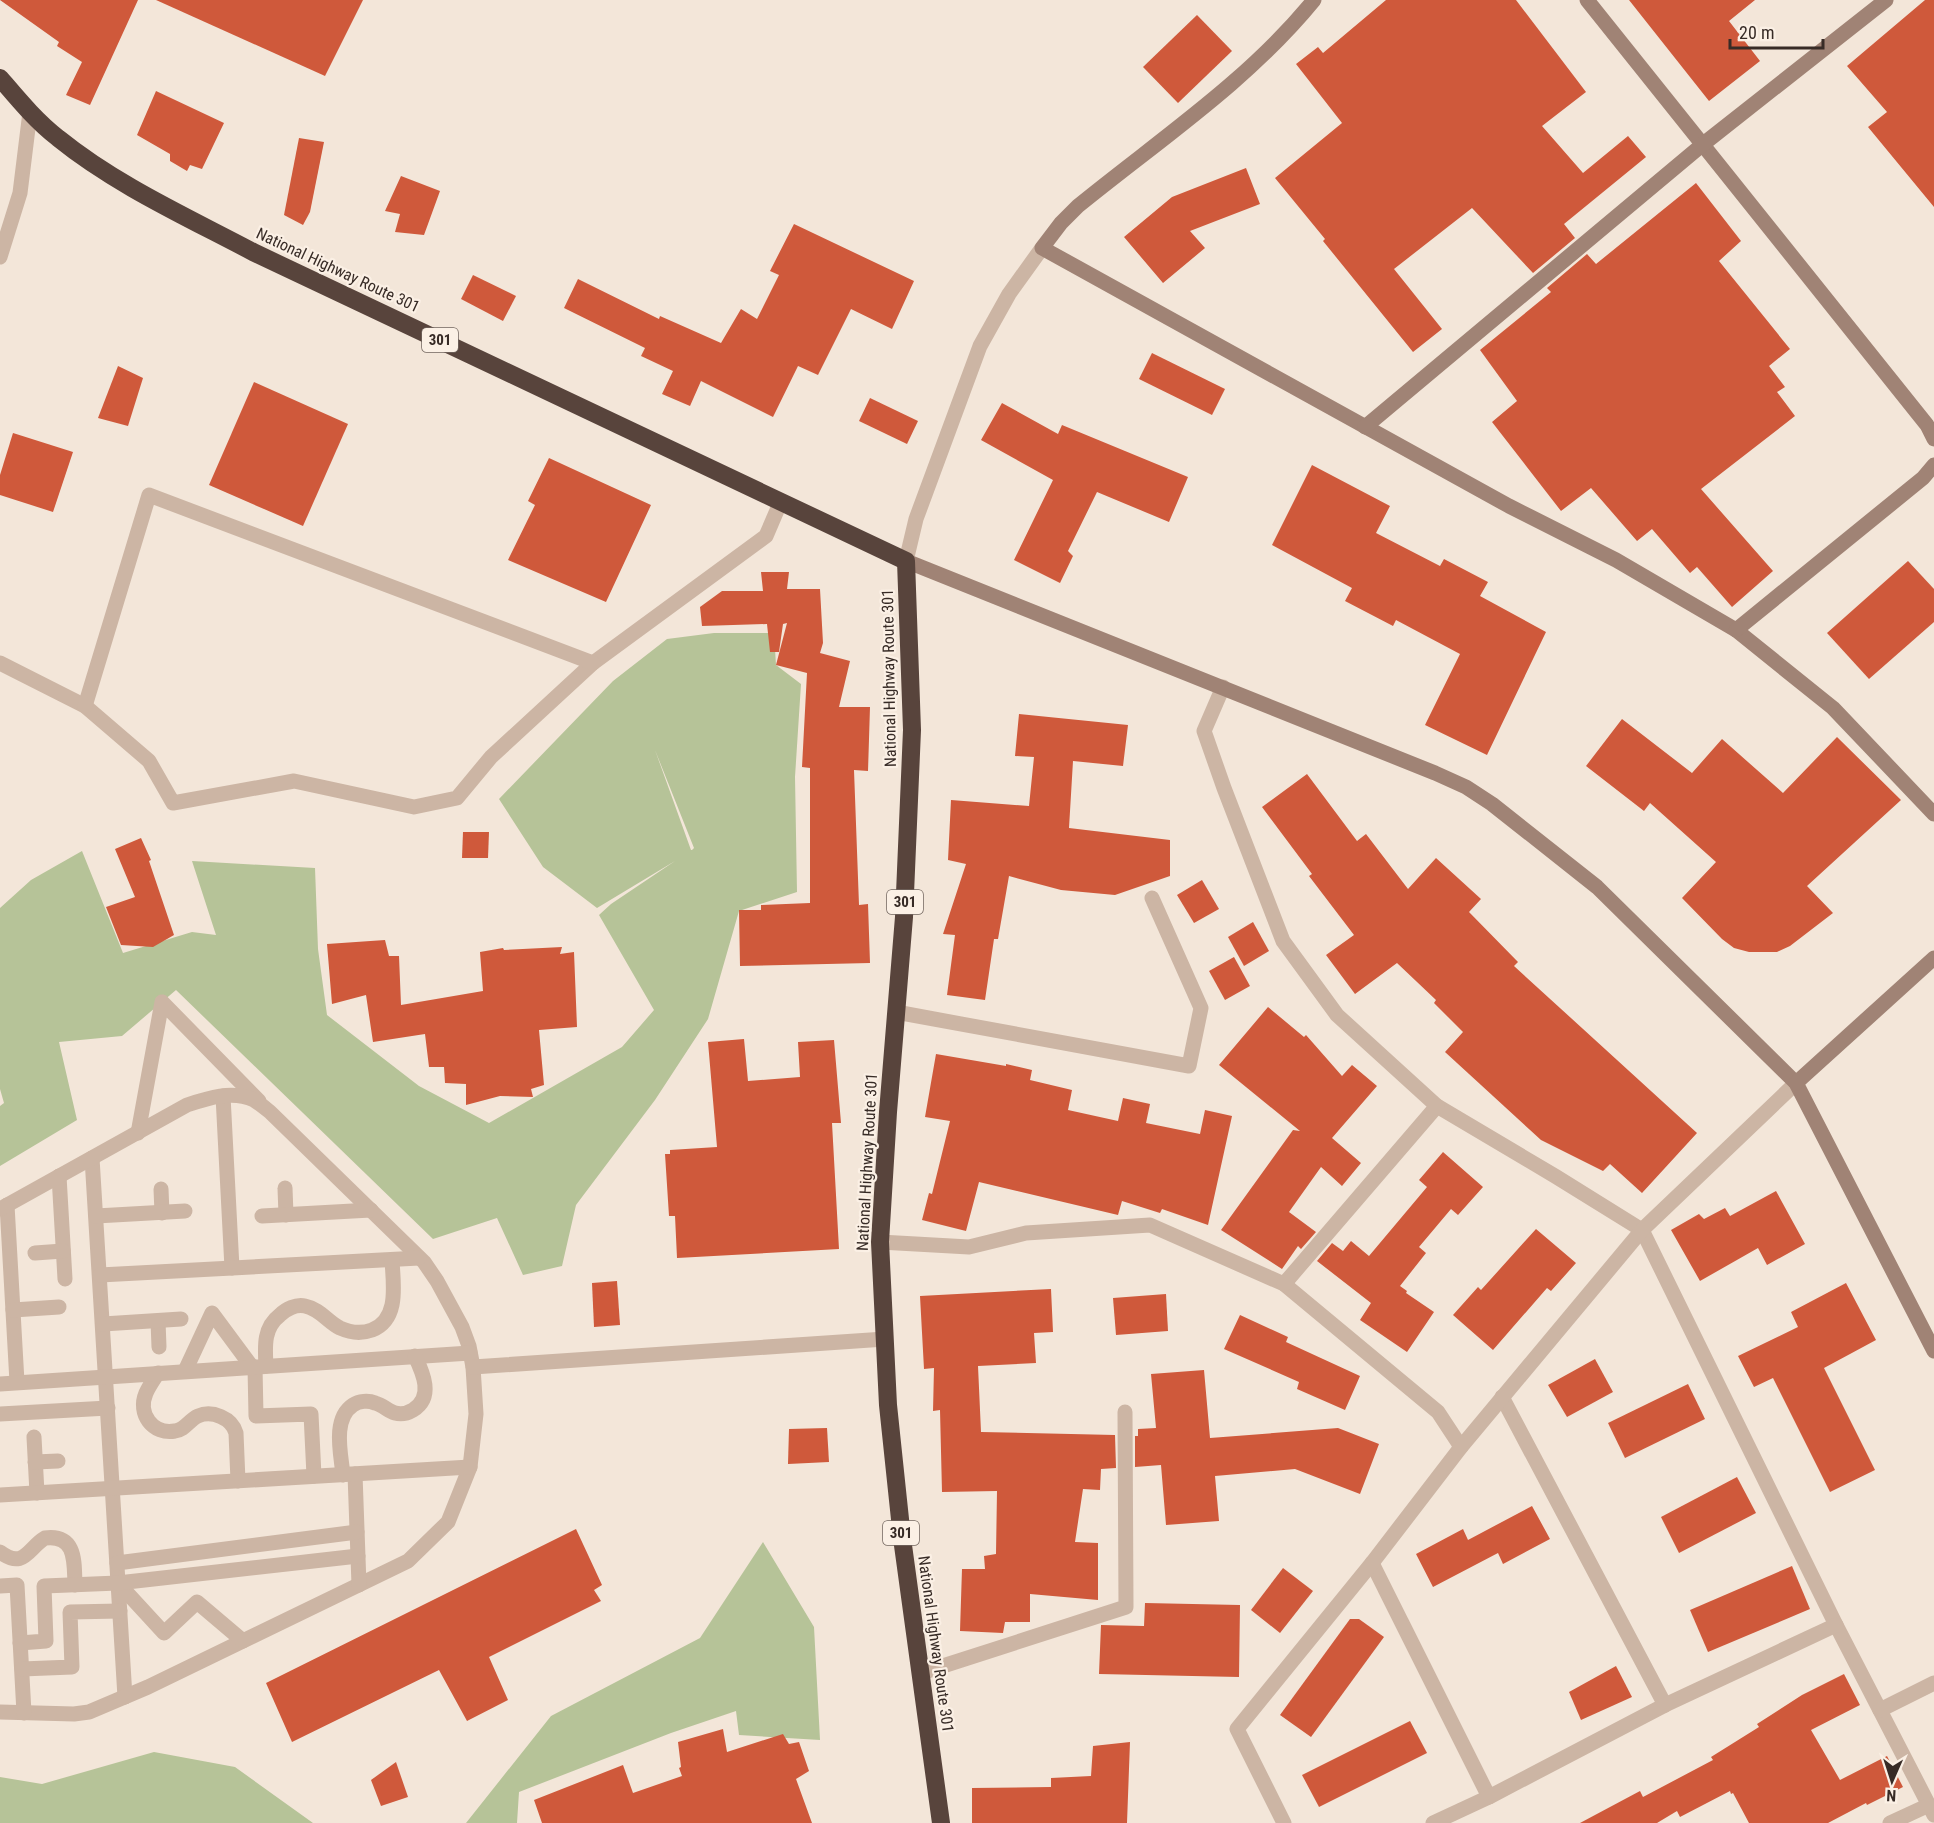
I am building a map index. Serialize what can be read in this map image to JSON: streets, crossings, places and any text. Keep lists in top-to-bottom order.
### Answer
{
  "streets": {
    "highway": ["National Highway Route 301", "301"]
  },
  "scale_bar": "20 m",
  "north": "bottom"
}
